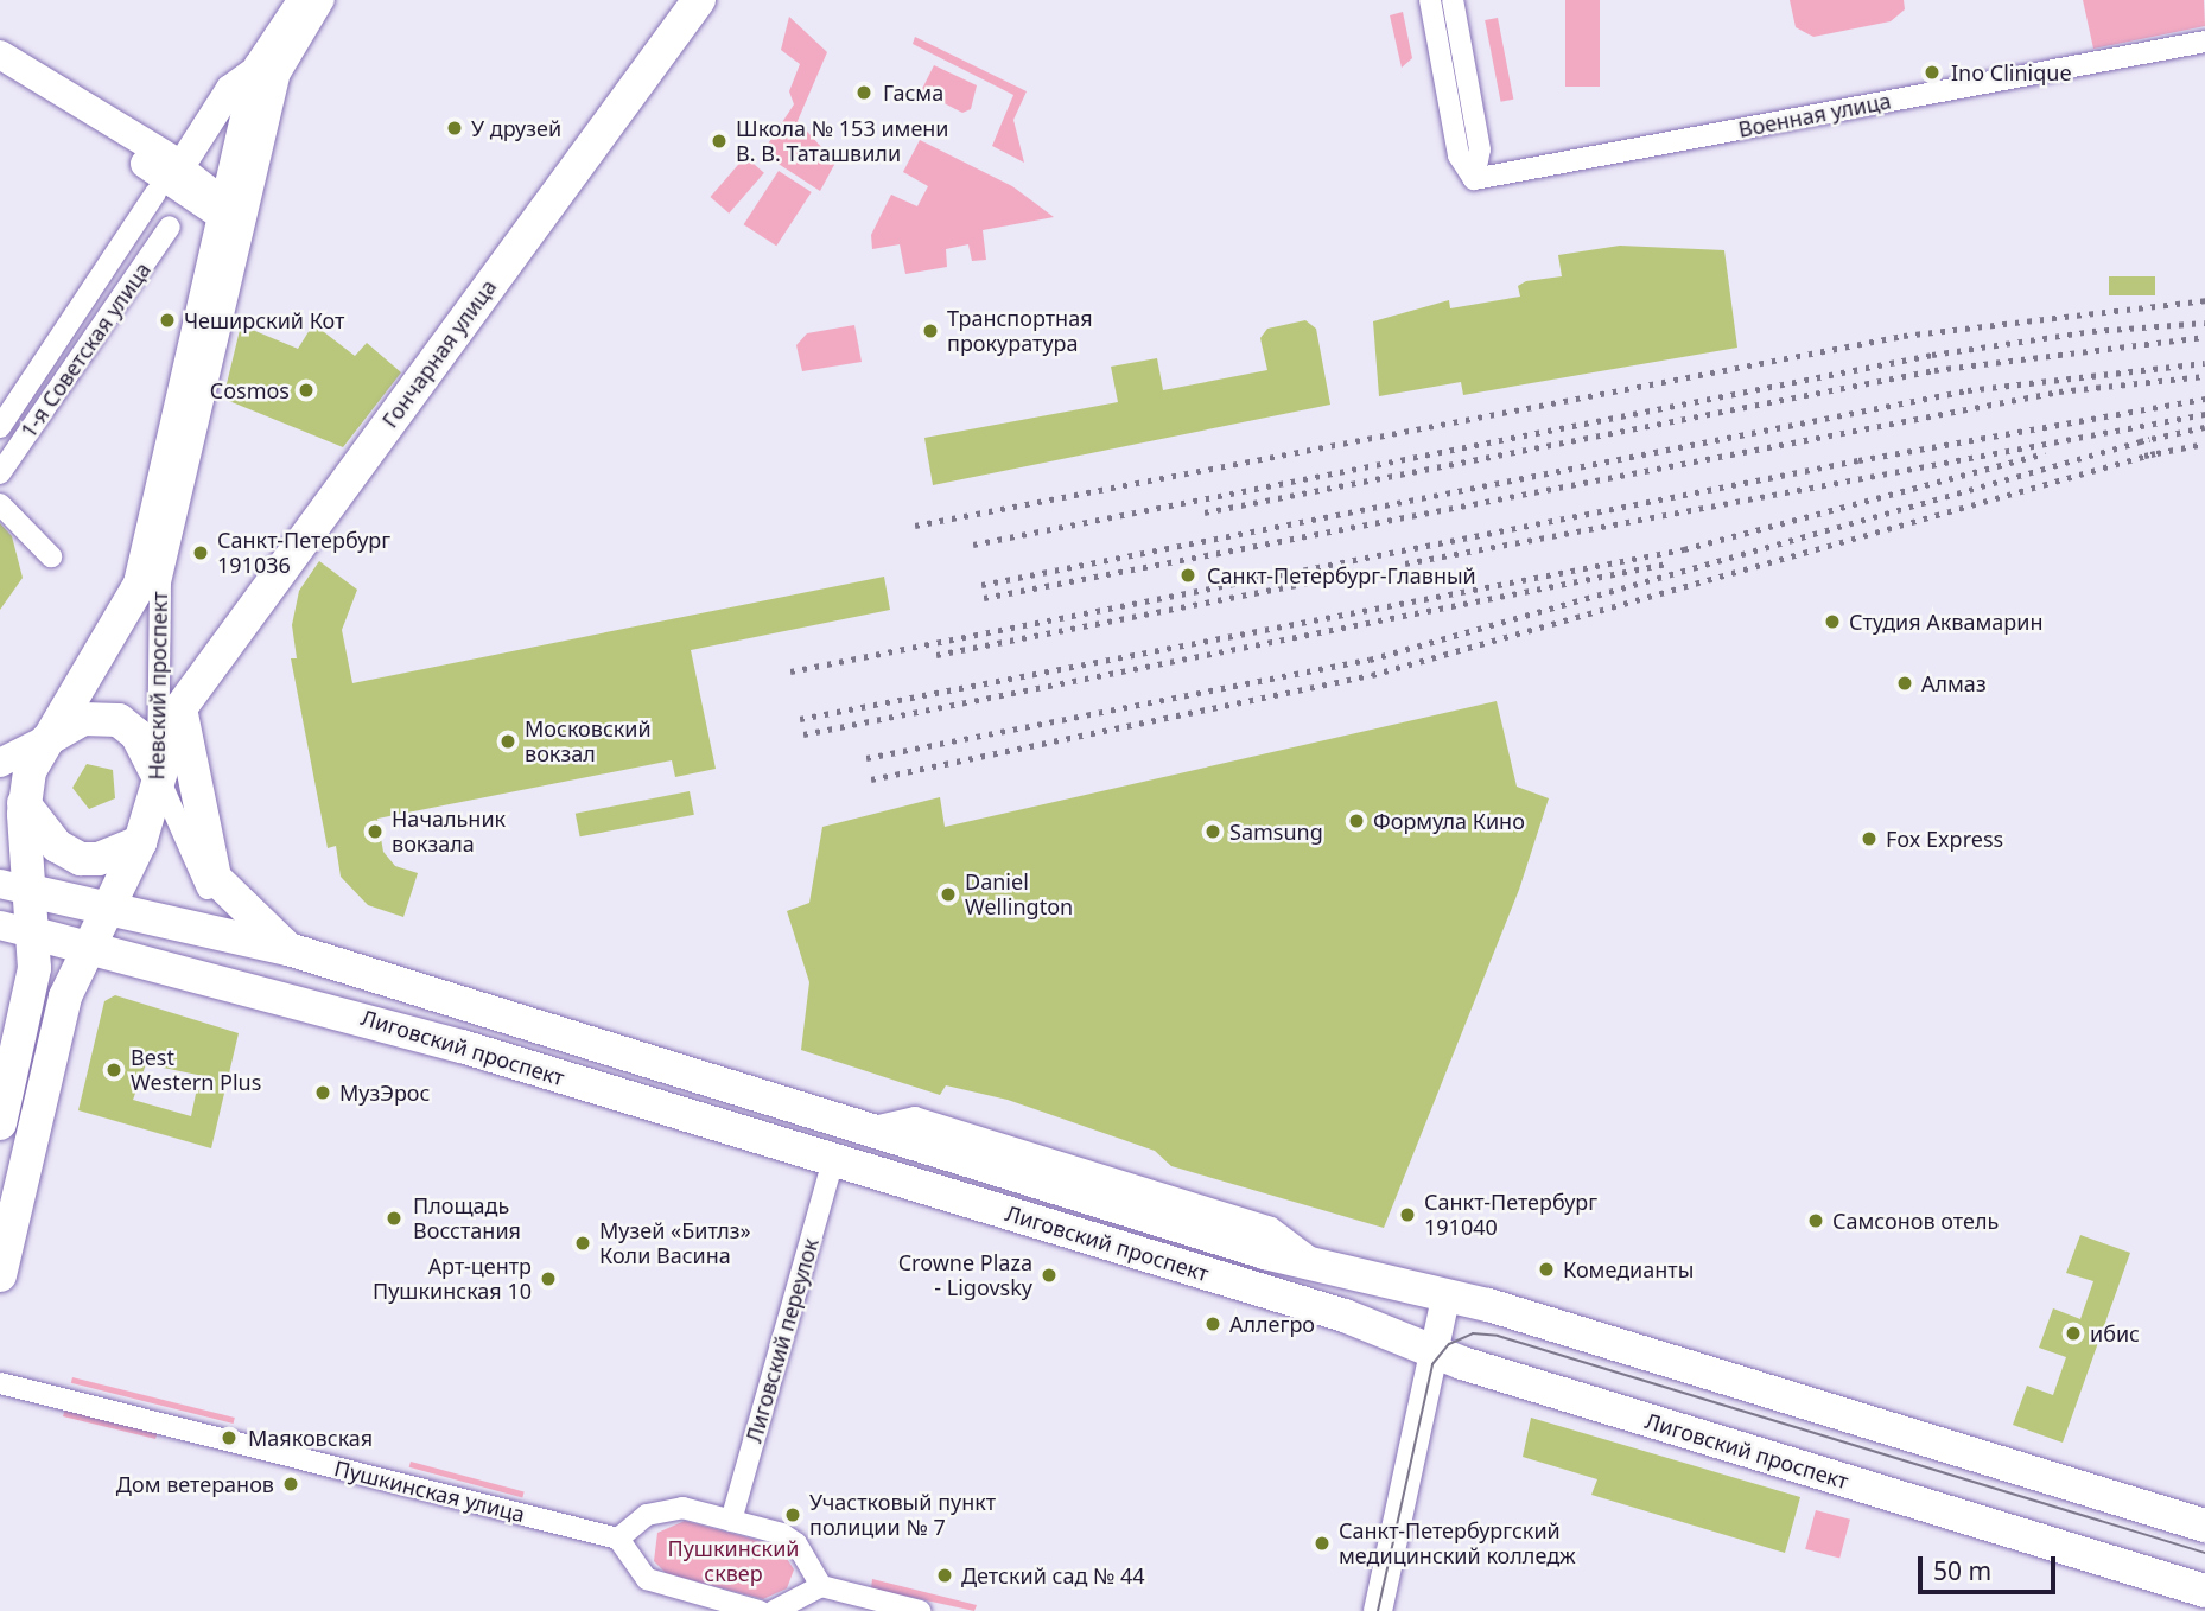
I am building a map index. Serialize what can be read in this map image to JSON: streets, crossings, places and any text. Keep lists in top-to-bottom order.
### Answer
{
  "streets": {
    "main road": ["Гончарная улица", "Невский проспект", "Лиговский проспект"],
    "street": [
      "Военная улица",
      "1-я Советская улица",
      "Лиговский переулок",
      "Пушкинская улица"
    ]
  },
  "crossings": [
    ["Невский проспект", "Лиговский проспект"],
    ["Лиговский проспект", "Лиговский переулок"]
  ],
  "parks": ["Пушкинский сквер"],
  "places": [
    "Ino Clinique",
    "Гасма",
    "У друзей",
    "Школа № 153 имени В. В. Таташвили",
    "Чеширский Кот",
    "Транспортная прокуратура",
    "Cosmos",
    "Санкт-Петербург 191036",
    "Санкт-Петербург-Главный",
    "Студия Аквамарин",
    "Алмаз",
    "Московский вокзал",
    "Формула Кино",
    "Начальник вокзала",
    "Samsung",
    "Fox Express",
    "Daniel Wellington",
    "Best Western Plus",
    "МузЭрос",
    "Санкт-Петербург 191040",
    "Площадь Восстания",
    "Самсонов отель",
    "Музей «Битлз» Коли Васина",
    "Комедианты",
    "Crowne Plaza - Ligovsky",
    "Арт-центр Пушкинская 10",
    "Аллегро",
    "ибис",
    "Маяковская",
    "Дом ветеранов",
    "Участковый пункт полиции № 7",
    "Санкт-Петербургский медицинский колледж",
    "Детский сад № 44"
  ],
  "scale_bar": "50 m"
}
